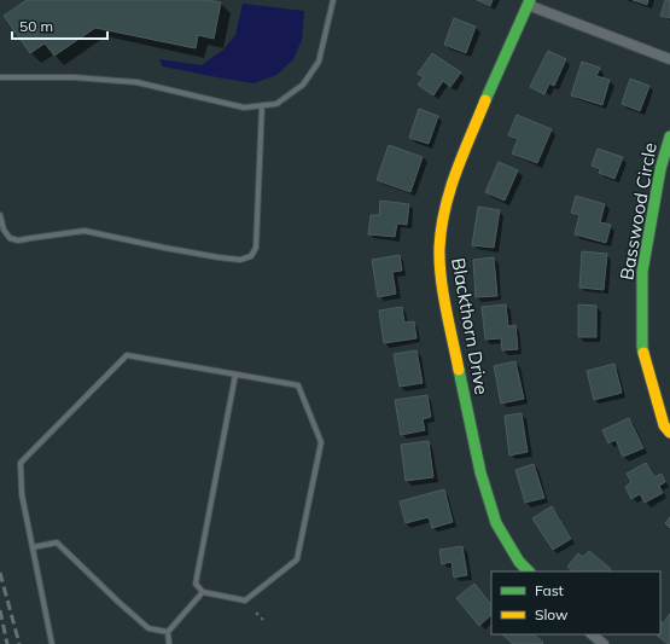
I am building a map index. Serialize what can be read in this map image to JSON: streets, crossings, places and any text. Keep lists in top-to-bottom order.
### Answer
{
  "streets": {
    "street": ["Basswood Circle", "Blackthorn Drive"]
  },
  "legend": ["Fast", "Slow"],
  "scale_bar": "50 m"
}
